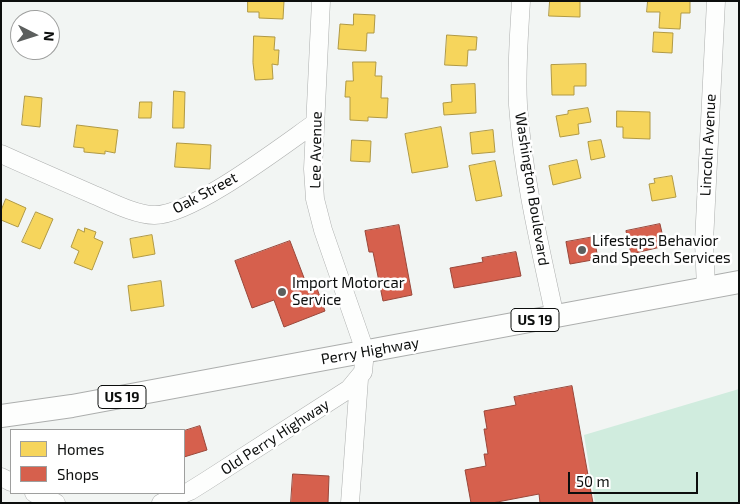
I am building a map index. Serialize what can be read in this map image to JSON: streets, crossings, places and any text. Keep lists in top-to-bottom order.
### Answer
{
  "streets": {
    "main road": ["US 19", "Perry Highway"],
    "street": [
      "Lincoln Avenue",
      "Lee Avenue",
      "Washington Boulevard",
      "Oak Street",
      "Old Perry Highway"
    ]
  },
  "crossings": [
    ["Lincoln Avenue", "Perry Highway"],
    ["Lee Avenue", "Oak Street"],
    ["Lee Avenue", "Perry Highway"],
    ["Washington Boulevard", "Perry Highway"]
  ],
  "places": ["Lifesteps Behavior and Speech Services", "Import Motorcar Service"],
  "legend": ["Homes", "Shops"],
  "scale_bar": "50 m",
  "north": "right"
}
